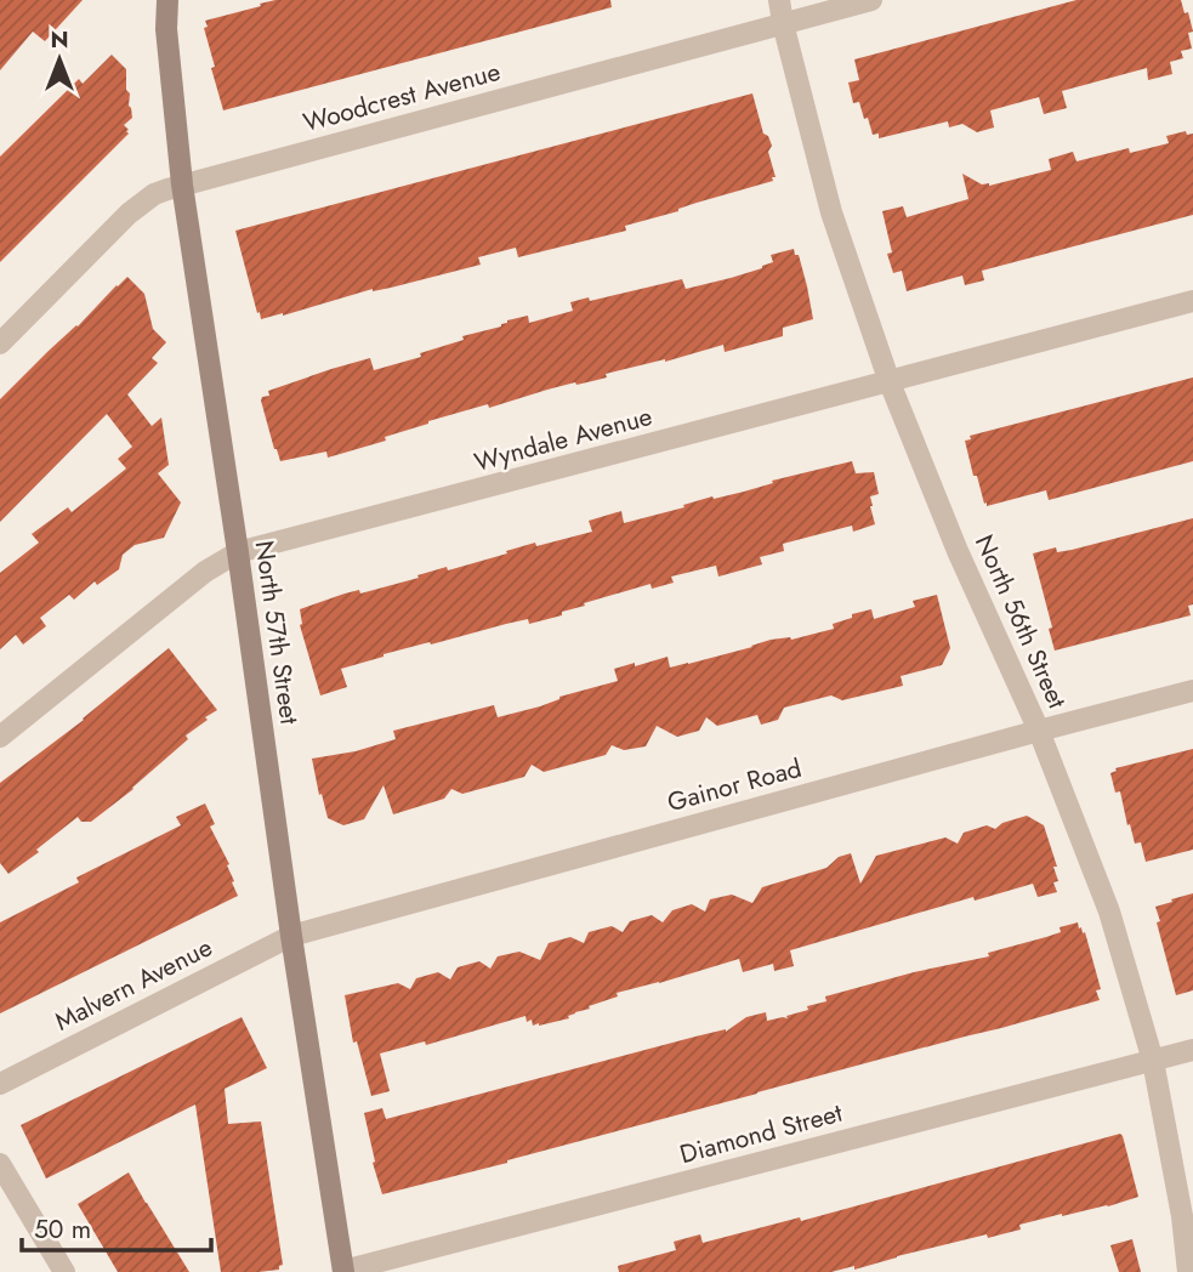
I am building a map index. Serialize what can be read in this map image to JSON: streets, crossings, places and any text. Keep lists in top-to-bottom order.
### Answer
{
  "streets": {
    "street": [
      "Woodcrest Avenue",
      "Wyndale Avenue",
      "North 56th Street",
      "North 57th Street",
      "Gainor Road",
      "Malvern Avenue",
      "Diamond Street"
    ]
  },
  "crossings": [
    ["Woodcrest Avenue", "North 56th Street"],
    ["Woodcrest Avenue", "North 57th Street"],
    ["Wyndale Avenue", "North 56th Street"],
    ["Wyndale Avenue", "North 57th Street"],
    ["North 56th Street", "Gainor Road"],
    ["North 56th Street", "Diamond Street"],
    ["North 57th Street", "Gainor Road"],
    ["North 57th Street", "Malvern Avenue"],
    ["North 57th Street", "Diamond Street"],
    ["Gainor Road", "Malvern Avenue"]
  ],
  "scale_bar": "50 m",
  "north": "top"
}
